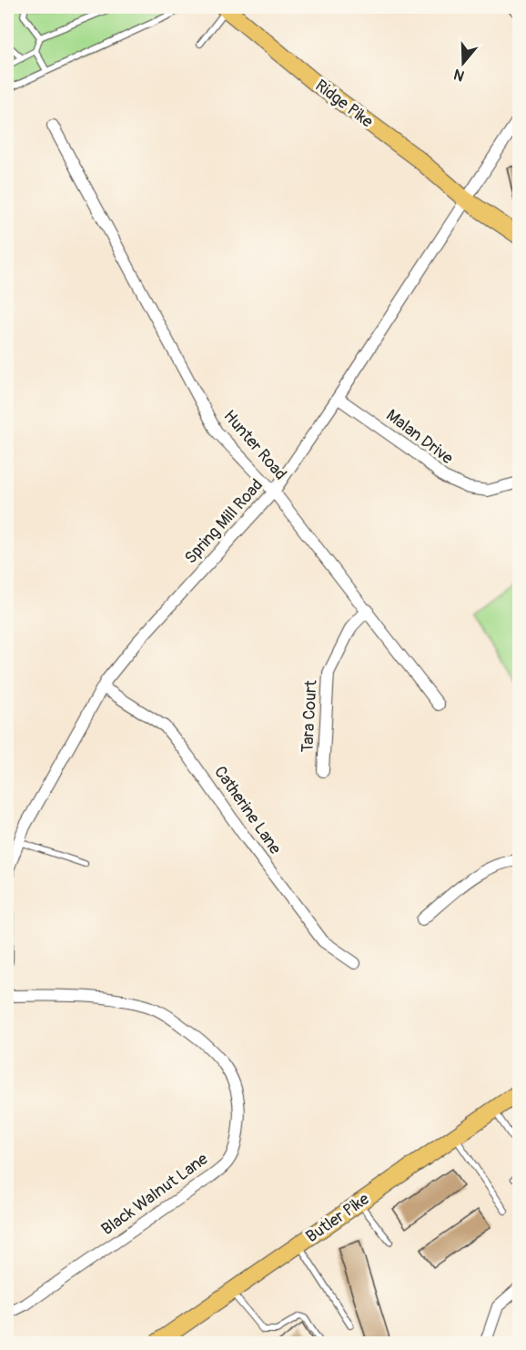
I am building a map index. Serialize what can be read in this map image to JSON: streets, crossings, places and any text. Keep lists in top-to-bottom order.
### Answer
{
  "streets": {
    "main road": ["Ridge Pike", "Butler Pike"],
    "street": [
      "Malan Drive",
      "Hunter Road",
      "Spring Mill Road",
      "Tara Court",
      "Catherine Lane",
      "Black Walnut Lane"
    ]
  },
  "crossings": [
    ["Ridge Pike", "Spring Mill Road"],
    ["Malan Drive", "Spring Mill Road"],
    ["Hunter Road", "Spring Mill Road"],
    ["Hunter Road", "Tara Court"],
    ["Spring Mill Road", "Catherine Lane"]
  ],
  "north": "bottom"
}
